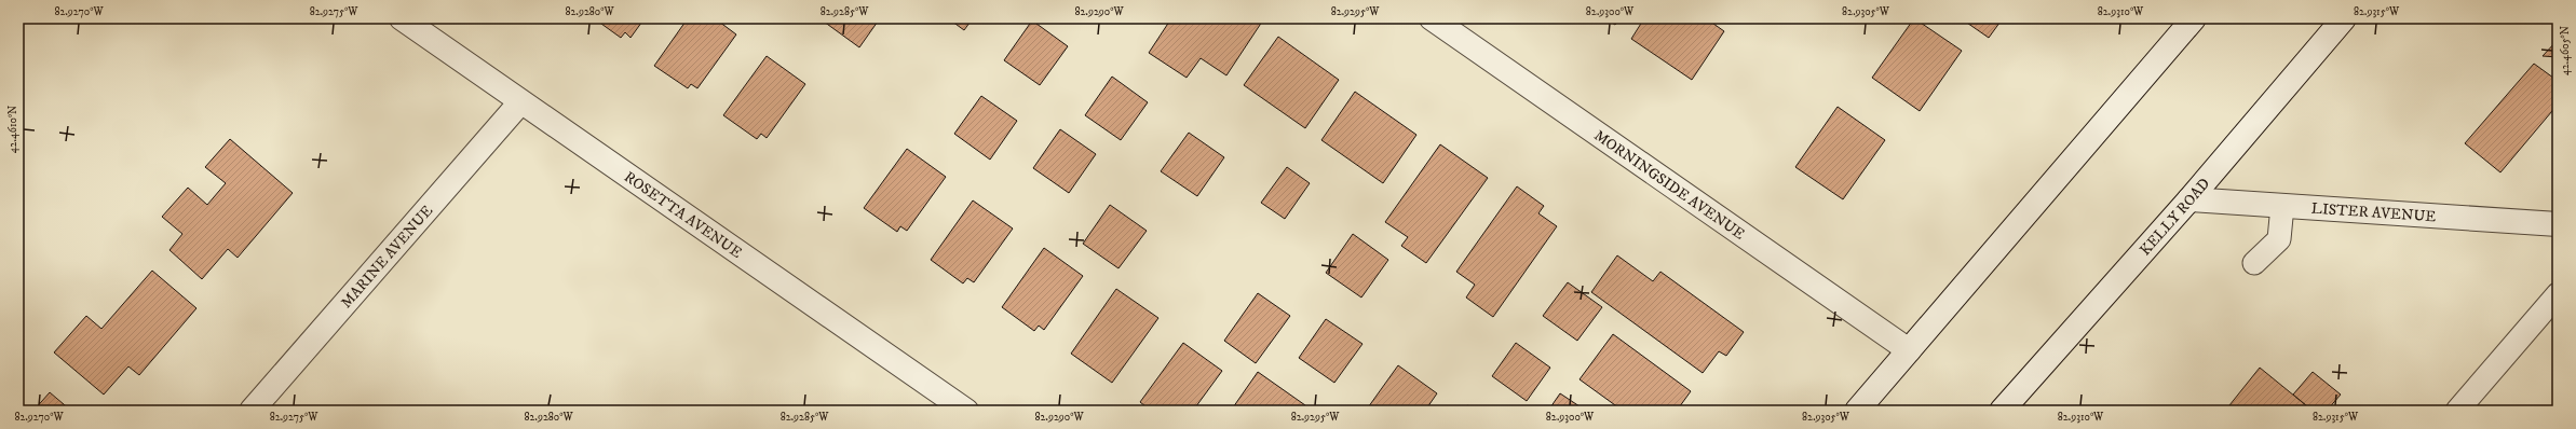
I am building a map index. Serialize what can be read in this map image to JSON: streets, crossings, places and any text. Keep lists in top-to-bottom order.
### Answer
{
  "streets": {
    "street": [
      "MORNINGSIDE AVENUE",
      "LISTER AVENUE",
      "ROSETTA AVENUE",
      "KELLY ROAD",
      "MARINE AVENUE"
    ]
  },
  "crossings": [
    ["LISTER AVENUE", "KELLY ROAD"],
    ["ROSETTA AVENUE", "MARINE AVENUE"]
  ],
  "coordinates": [
    "82.9270°W",
    "82.9275°W",
    "82.9280°W",
    "82.9285°W",
    "82.9290°W",
    "82.9295°W",
    "82.9300°W",
    "82.9305°W",
    "82.9310°W",
    "82.9315°W",
    "42.4605°N",
    "42.4610°N"
  ]
}
